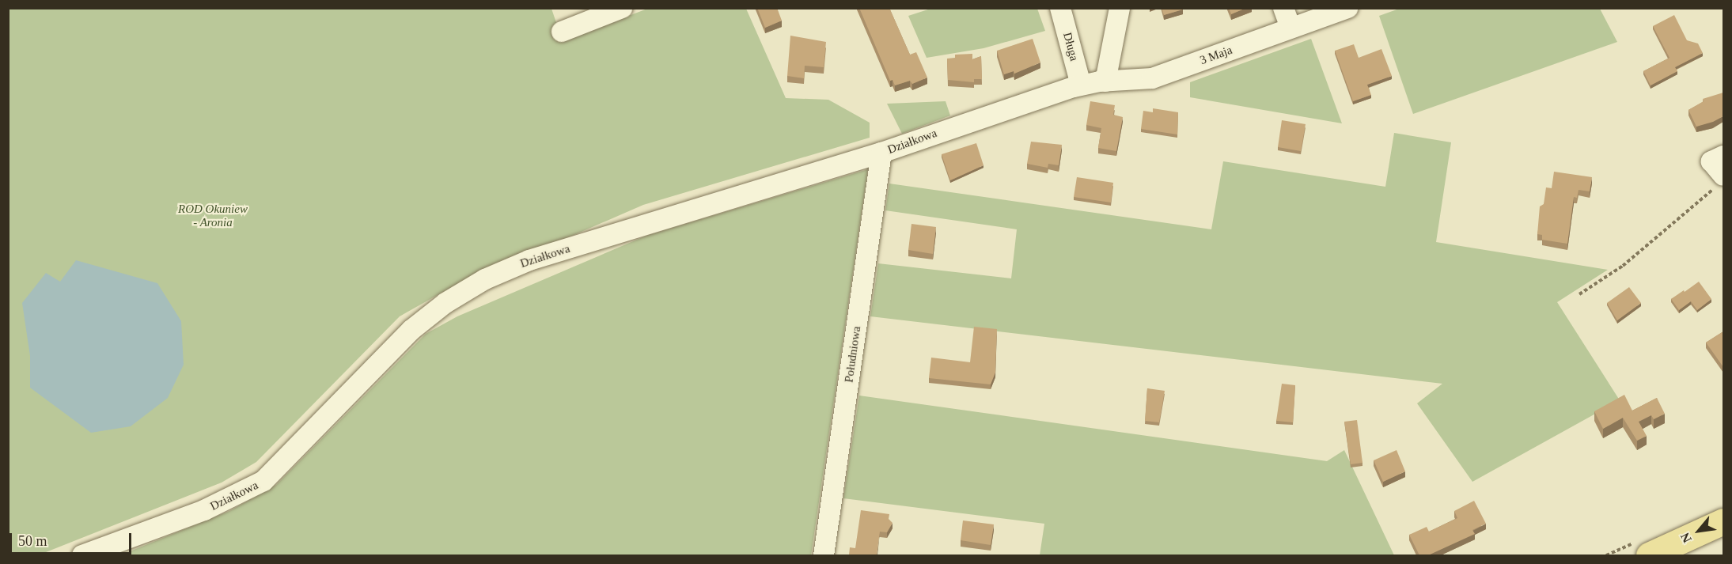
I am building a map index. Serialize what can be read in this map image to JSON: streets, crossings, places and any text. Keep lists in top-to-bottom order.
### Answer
{
  "streets": {
    "street": [
      "Długa",
      "3 Maja",
      "Działkowa",
      "Południowa"
    ]
  },
  "crossings": [
    ["Długa", "3 Maja"],
    ["Długa", "Działkowa"],
    ["3 Maja", "Działkowa"],
    ["Działkowa", "Południowa"]
  ],
  "parks": ["ROD Okuniew - Aronia"],
  "scale_bar": "50 m",
  "north": "bottom left"
}
